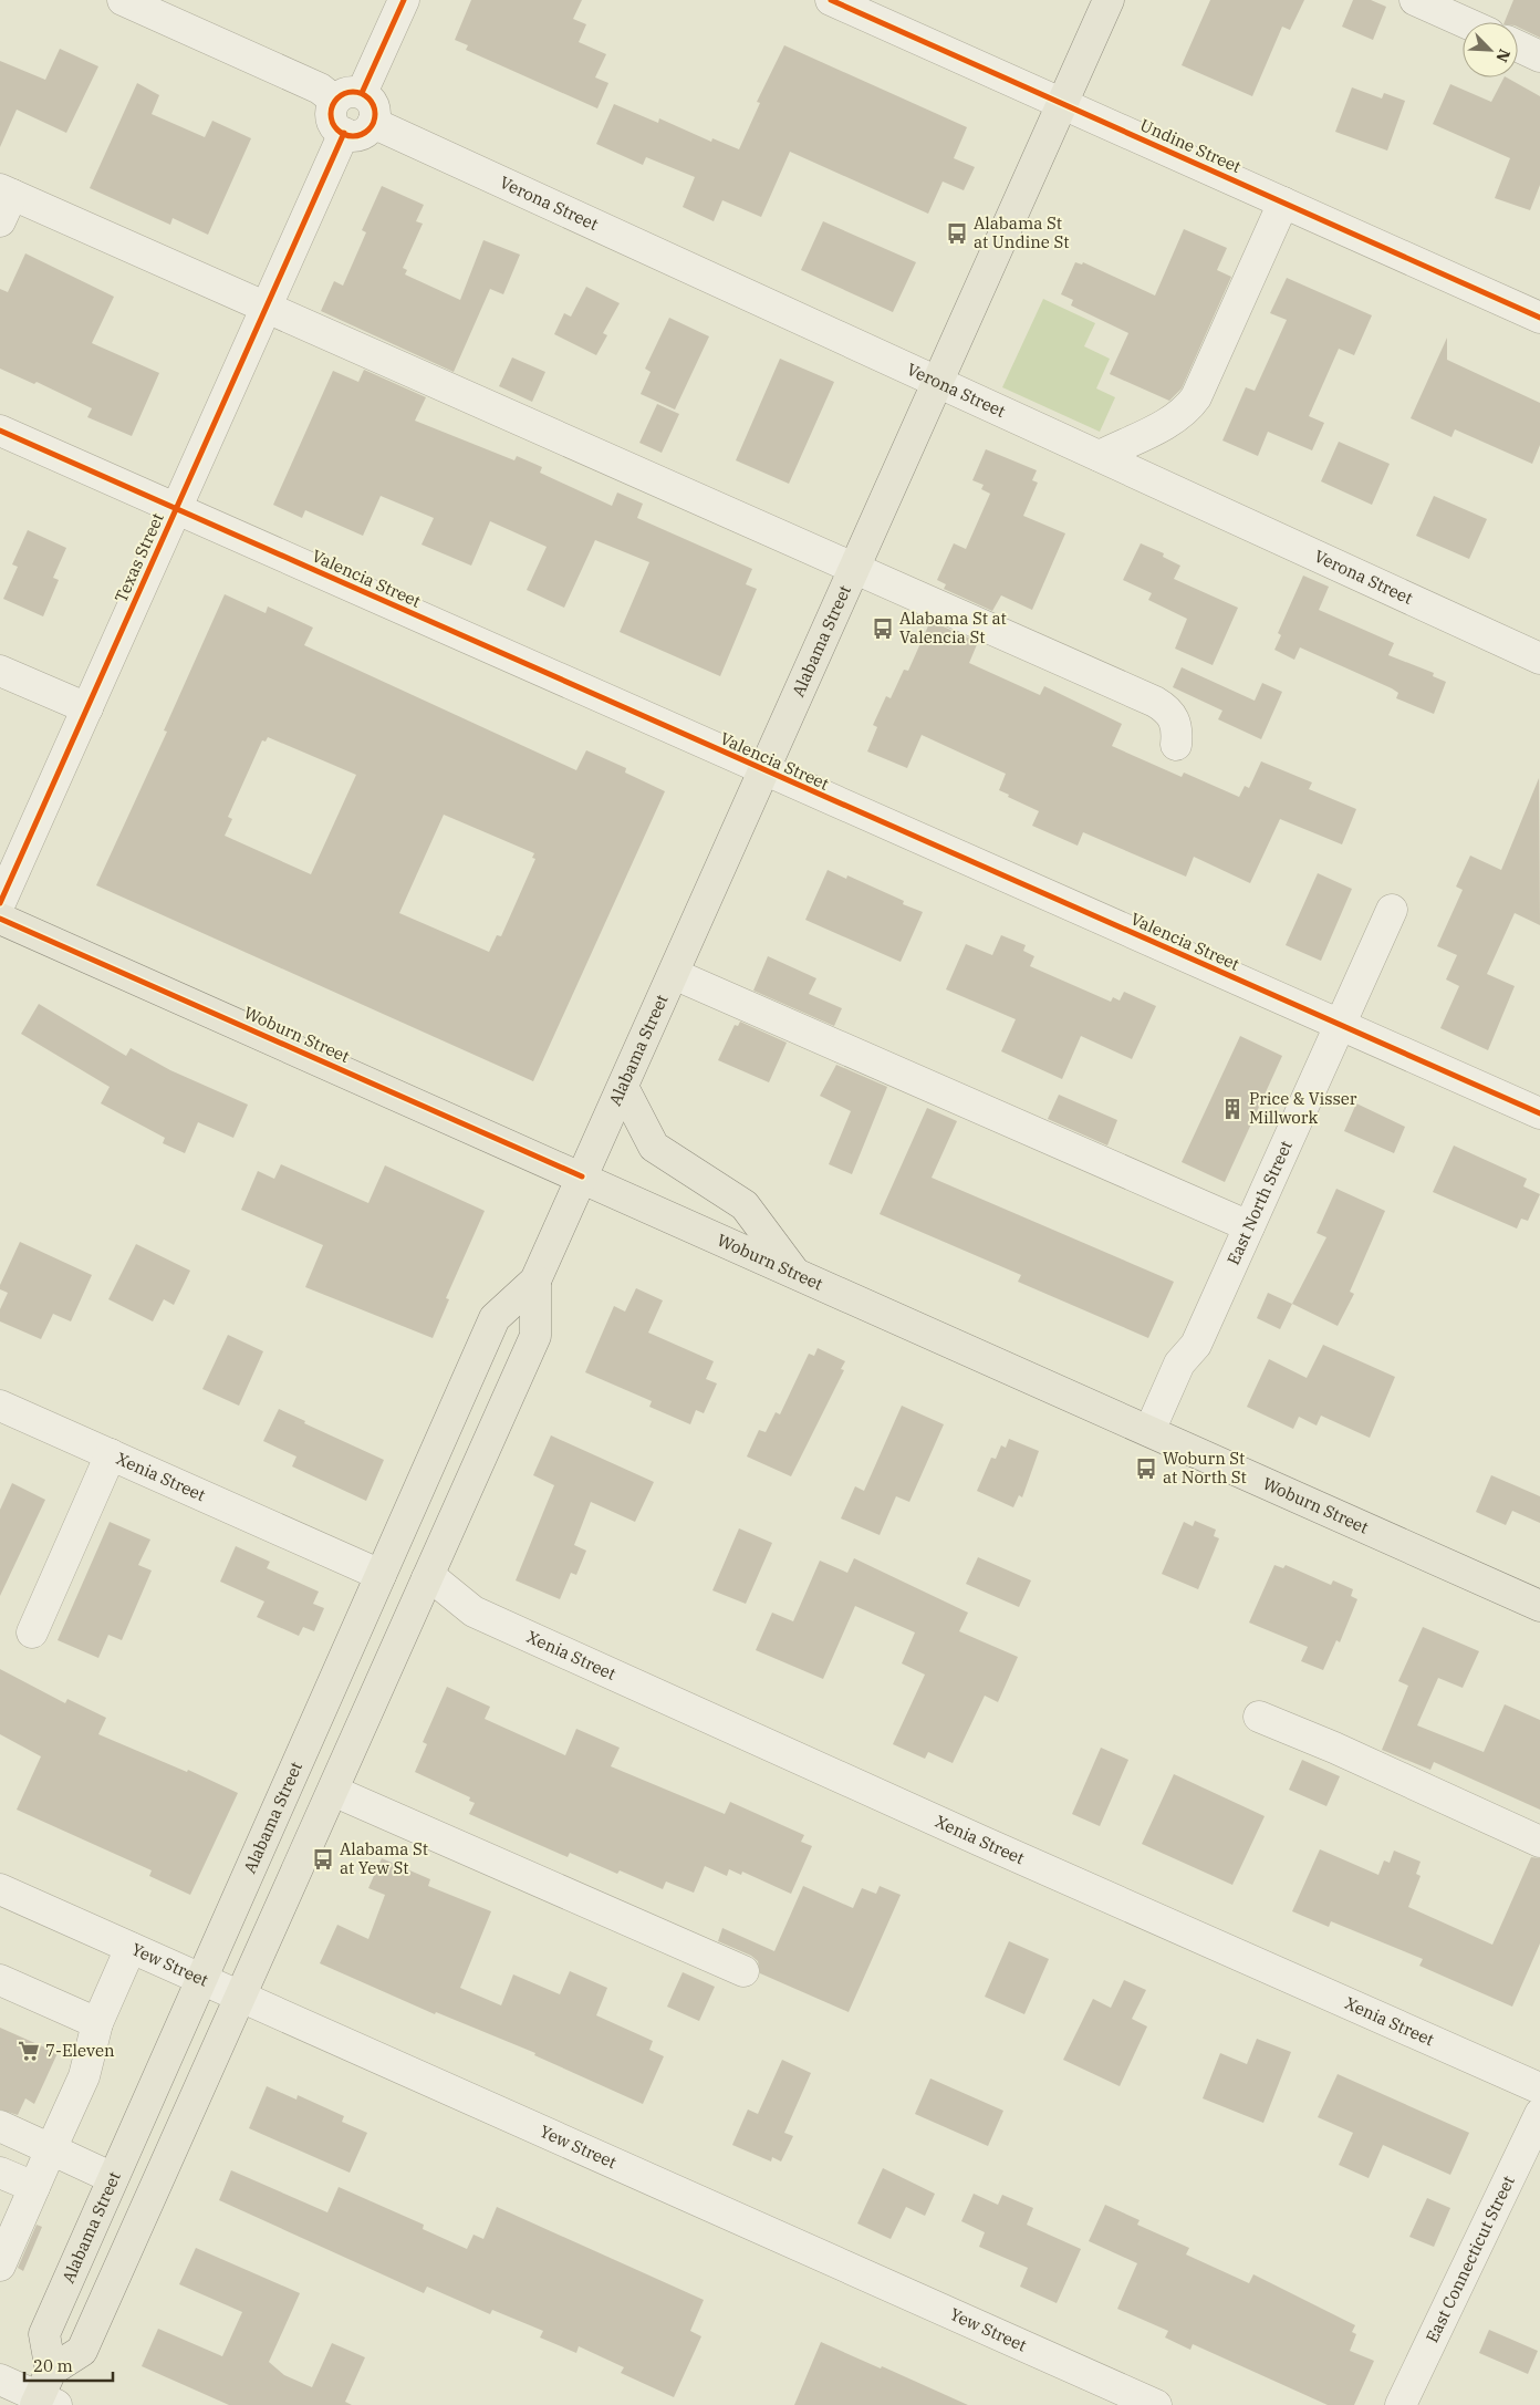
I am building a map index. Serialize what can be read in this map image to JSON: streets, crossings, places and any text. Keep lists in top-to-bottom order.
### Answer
{
  "streets": {
    "main road": ["Alabama Street", "Woburn Street"],
    "street": [
      "Undine Street",
      "Verona Street",
      "Texas Street",
      "Valencia Street",
      "East North Street",
      "Xenia Street",
      "Yew Street",
      "East Connecticut Street"
    ]
  },
  "crossings": [
    ["Undine Street", "Alabama Street"],
    ["Verona Street", "Texas Street"],
    ["Verona Street", "Alabama Street"],
    ["Texas Street", "Valencia Street"],
    ["Valencia Street", "Alabama Street"],
    ["Valencia Street", "East North Street"],
    ["Alabama Street", "Woburn Street"],
    ["Alabama Street", "Xenia Street"],
    ["Alabama Street", "Yew Street"],
    ["Woburn Street", "East North Street"]
  ],
  "places": {
    "bus stop": [
      "Alabama St at Undine St",
      "Alabama St at Valencia St",
      "Woburn St at North St",
      "Alabama St at Yew St"
    ],
    "building": ["Price & Visser Millwork"],
    "supermarket": ["7-Eleven"]
  },
  "scale_bar": "20 m",
  "north": "bottom right"
}
